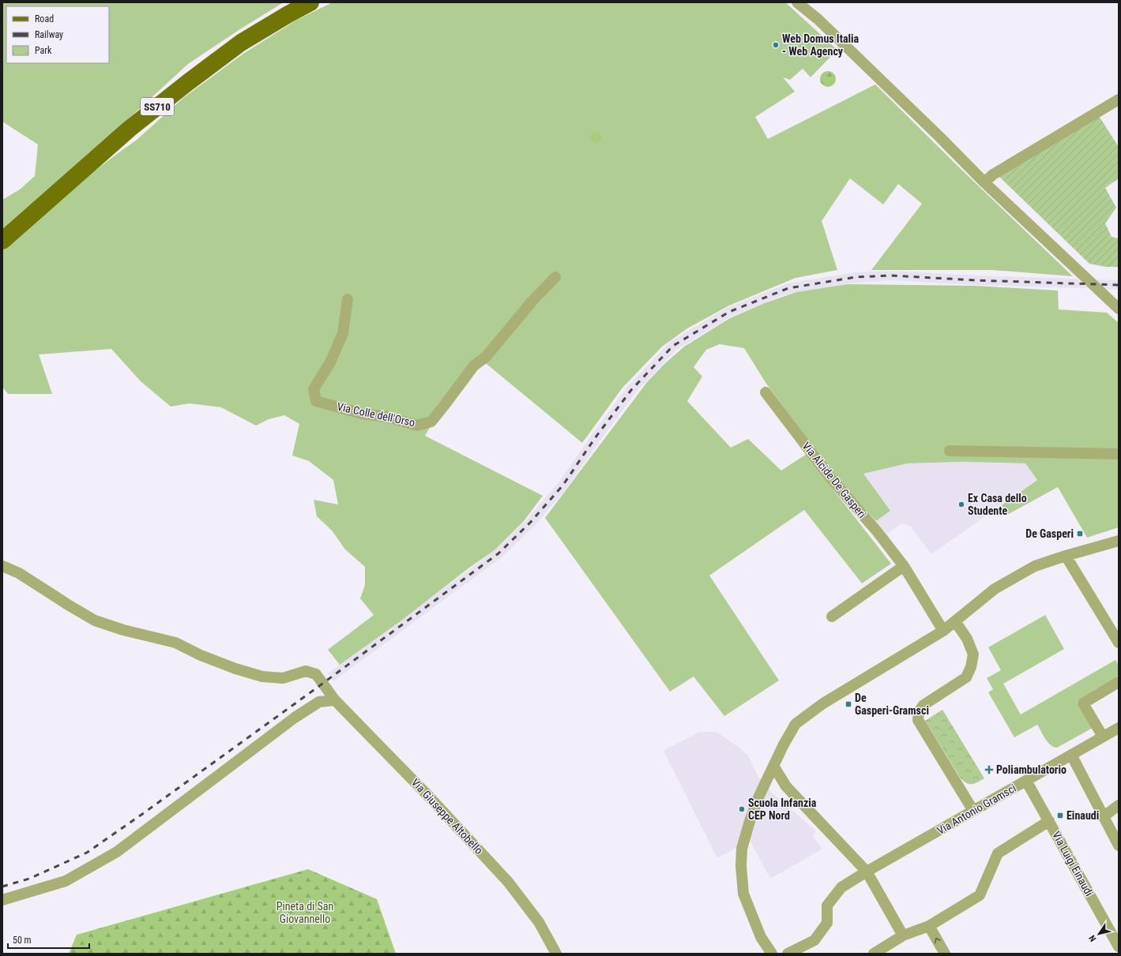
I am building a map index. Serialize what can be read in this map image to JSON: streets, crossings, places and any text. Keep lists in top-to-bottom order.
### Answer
{
  "streets": {
    "main road": ["SS710"],
    "street": [
      "Via Colle dell'Orso",
      "Via Alcide De Gasperi",
      "Via Antonio Gramsci",
      "Via Giuseppe Altobello",
      "Via Luigi Einaudi"
    ]
  },
  "crossings": [
    ["Via Antonio Gramsci", "Via Luigi Einaudi"]
  ],
  "parks": ["Pineta di San Giovannello"],
  "places": {
    "other": ["Web Domus Italia - Web Agency", "Ex Casa dello Studente", "Scuola Infanzia CEP Nord"],
    "transit": ["De Gasperi", "De Gasperi-Gramsci", "Einaudi"],
    "health": ["Poliambulatorio"]
  },
  "legend": ["Road", "Railway", "Park"],
  "scale_bar": "50 m",
  "north": "bottom left"
}
